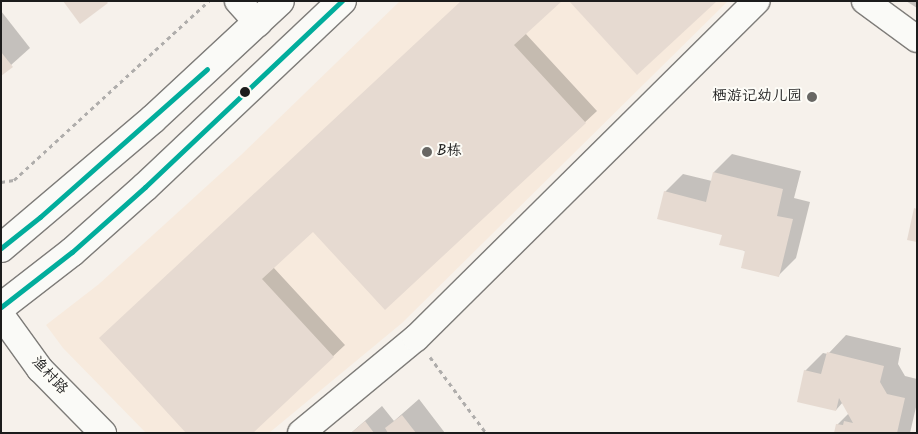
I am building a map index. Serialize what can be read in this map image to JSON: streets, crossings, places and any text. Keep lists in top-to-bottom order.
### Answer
{
  "streets": {
    "street": ["渔村路"]
  },
  "places": ["栖游记幼儿园", "B栋"]
}
